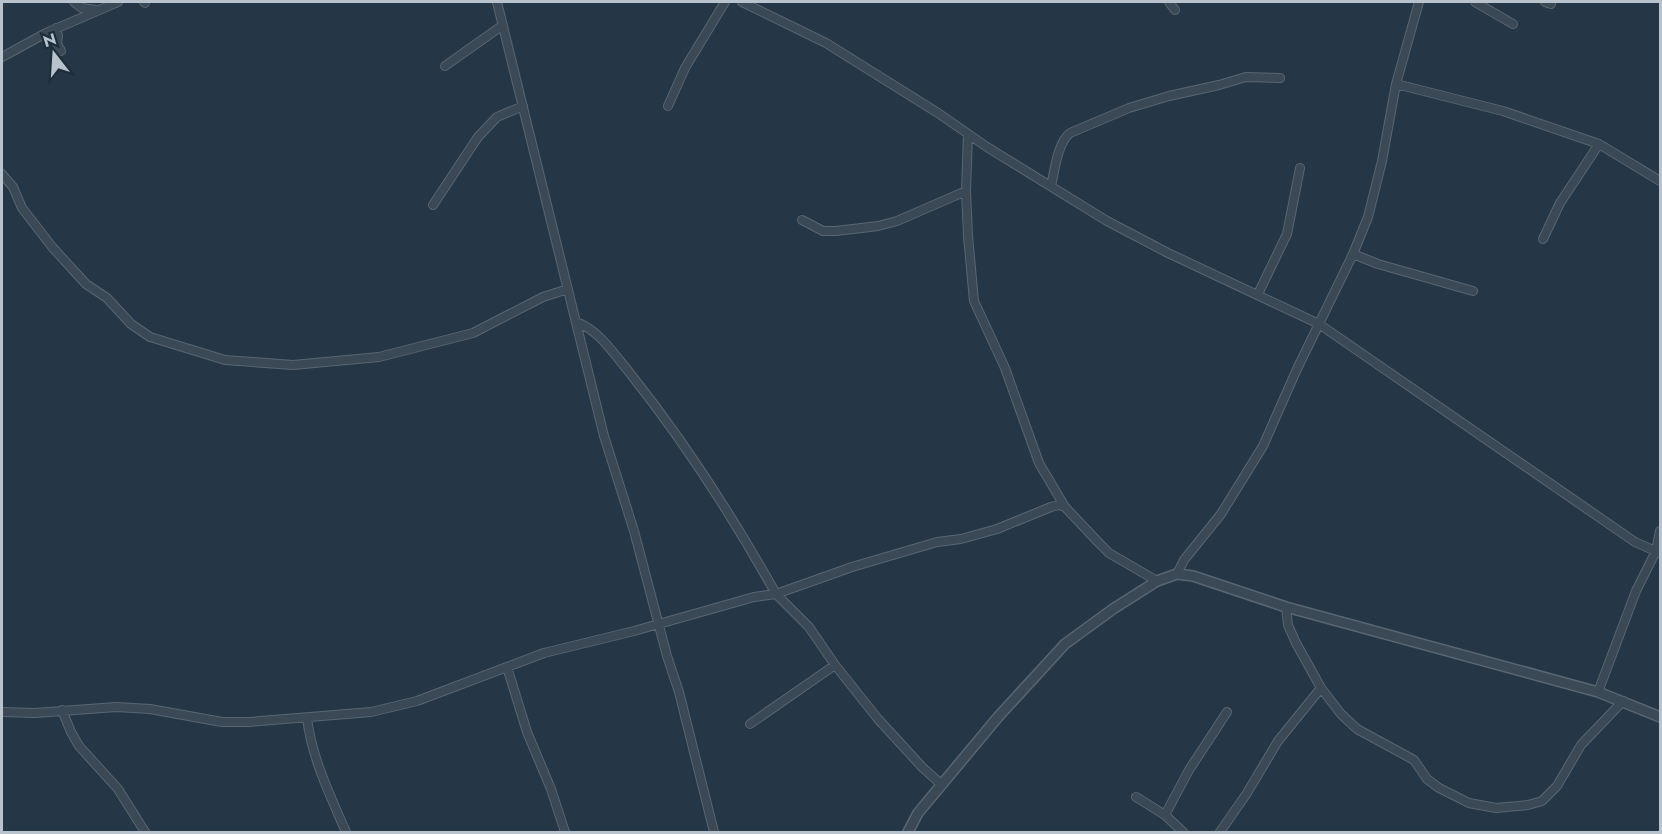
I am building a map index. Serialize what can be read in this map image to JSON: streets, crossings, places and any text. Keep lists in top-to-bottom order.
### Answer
{
  "north": "top"
}
